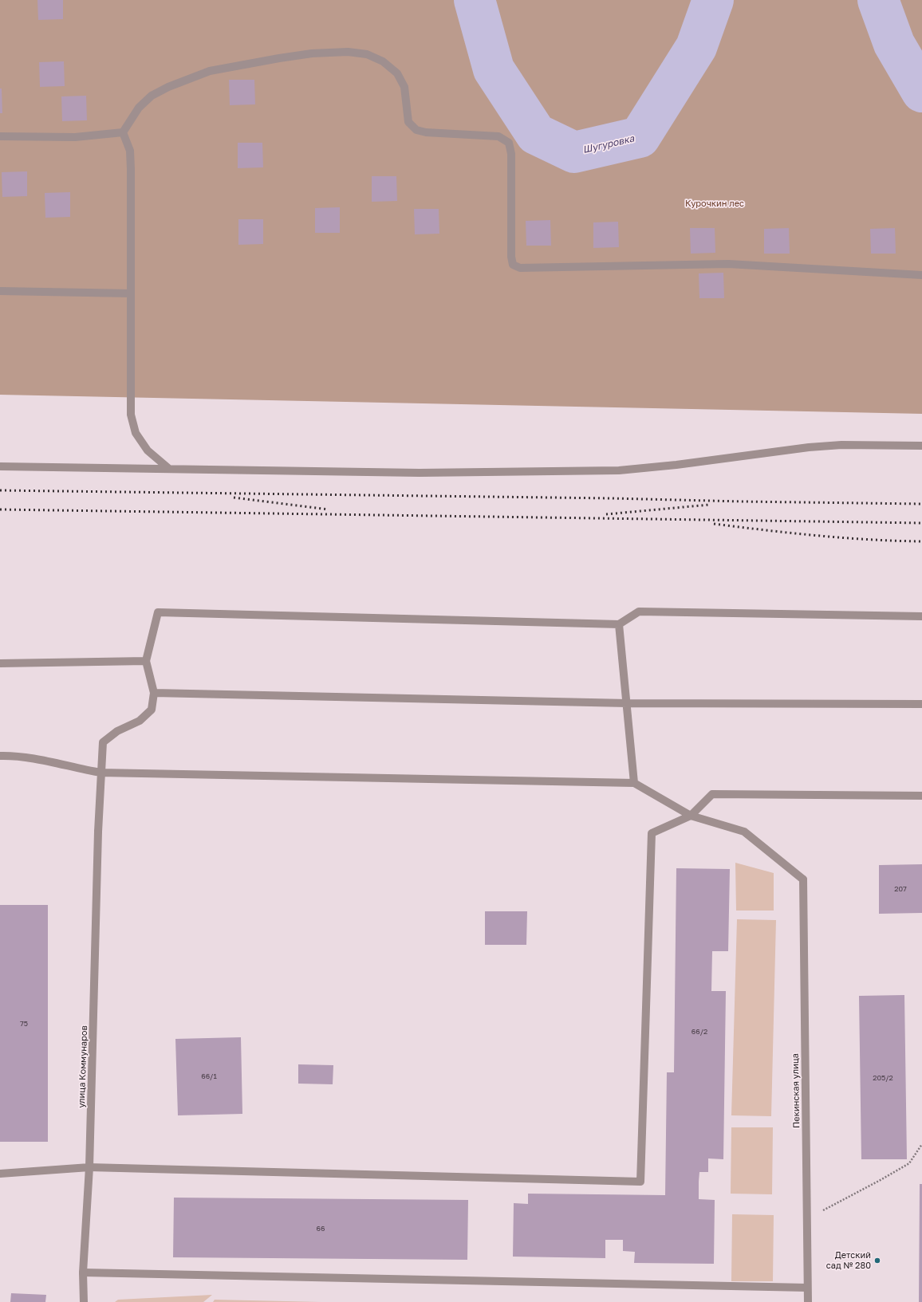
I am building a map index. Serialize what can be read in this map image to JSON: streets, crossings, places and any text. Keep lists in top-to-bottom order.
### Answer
{
  "streets": {
    "street": ["улица Коммунаров", "Пекинская улица"]
  },
  "water": ["Шугуровка"],
  "parks": ["Курочкин лес"],
  "places": ["Детский сад № 280"],
  "house_numbers": [
    "207",
    "75",
    "66/2",
    "66/1",
    "205/2",
    "66"
  ]
}
